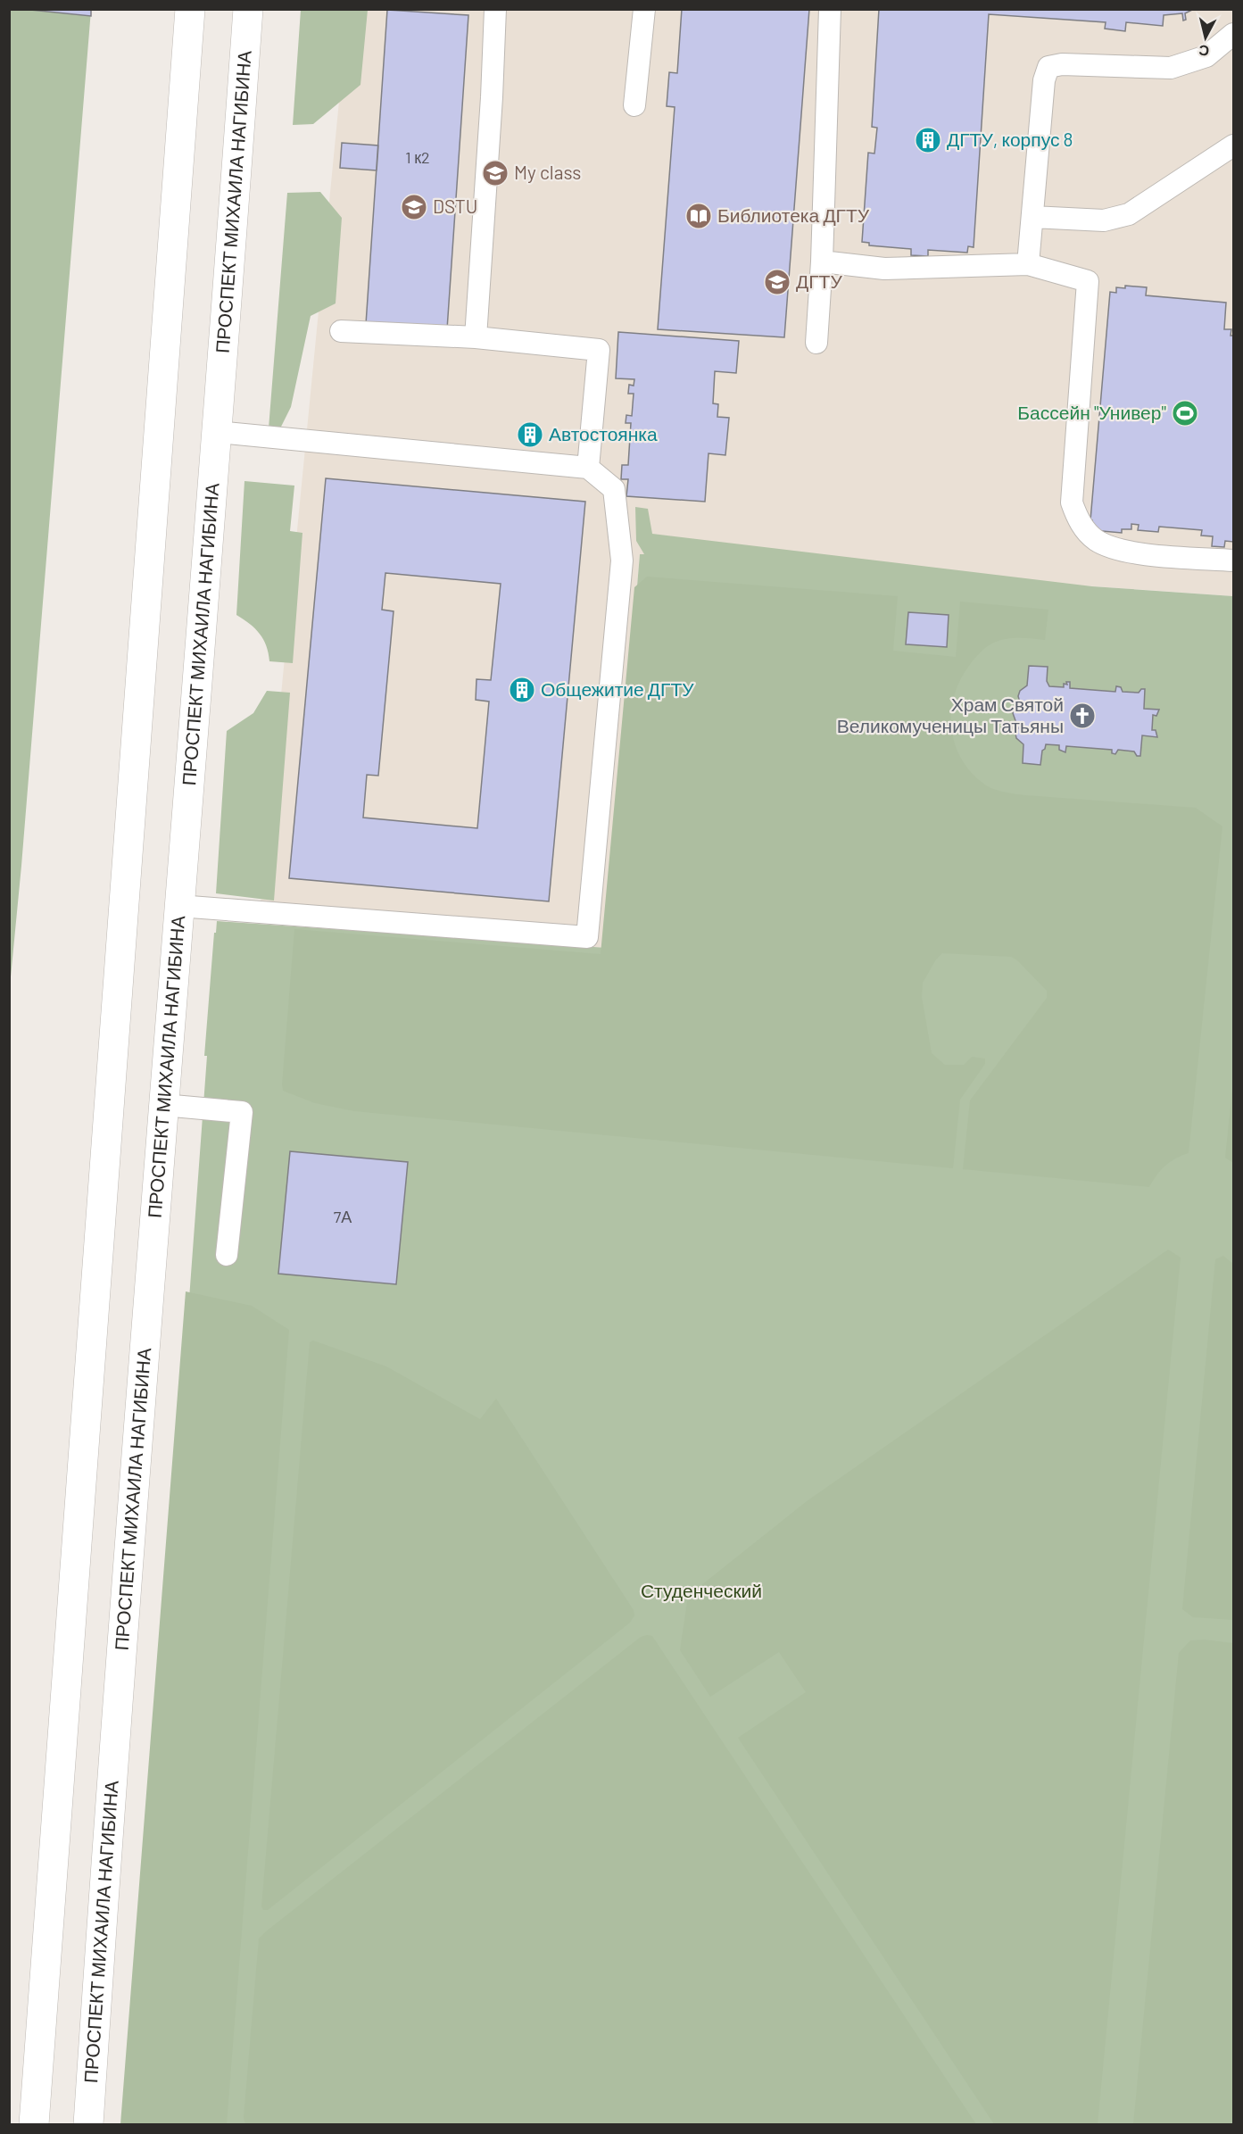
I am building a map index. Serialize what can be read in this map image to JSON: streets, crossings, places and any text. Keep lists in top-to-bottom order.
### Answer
{
  "streets": {
    "main road": ["ПРОСПЕКТ МИХАИЛА НАГИБИНА"]
  },
  "parks": ["Студенческий"],
  "places": {
    "building": ["ДГТУ, корпус 8", "Автостоянка", "Общежитие ДГТУ"],
    "school or university": ["My class", "DSTU", "ДГТУ"],
    "library": ["Библиотека ДГТУ"],
    "sports": ["Бассейн \"Универ\""],
    "church": ["Храм Святой Великомученицы Татьяны"]
  },
  "house_numbers": ["1 к2", "7А"],
  "north": "bottom"
}
